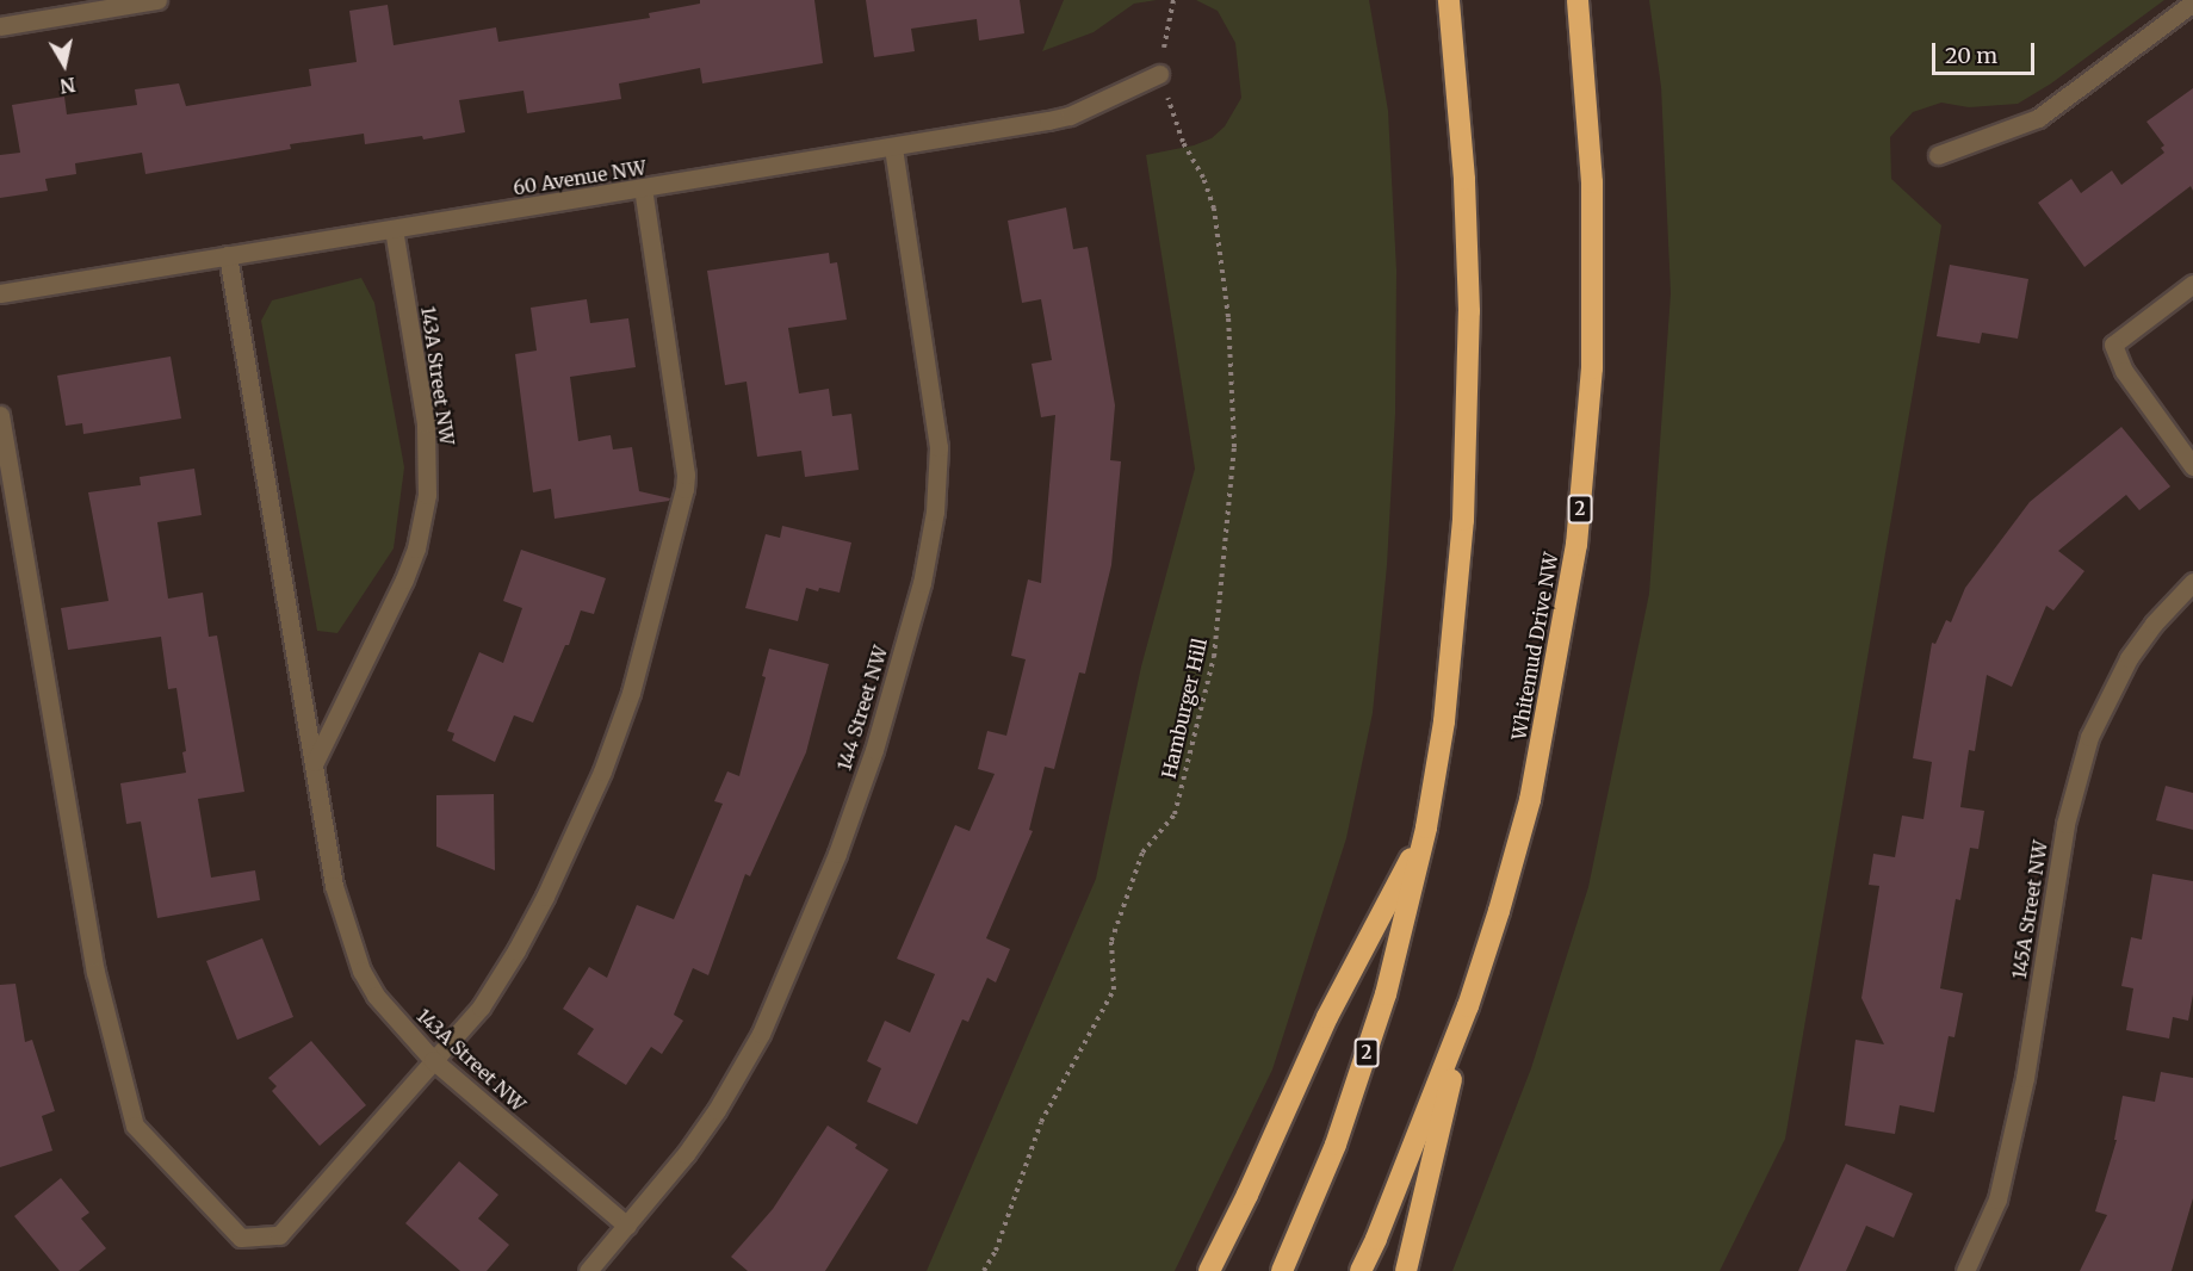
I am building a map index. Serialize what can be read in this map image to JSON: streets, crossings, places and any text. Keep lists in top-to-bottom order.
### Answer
{
  "streets": {
    "highway": ["2", "Whitemud Drive NW"],
    "street": [
      "60 Avenue NW",
      "143A Street NW",
      "144 Street NW",
      "145A Street NW"
    ],
    "path": ["Hamburger Hill"]
  },
  "crossings": [
    ["60 Avenue NW", "143A Street NW"],
    ["60 Avenue NW", "144 Street NW"],
    ["60 Avenue NW", "Hamburger Hill"],
    ["143A Street NW", "144 Street NW"]
  ],
  "scale_bar": "20 m",
  "north": "bottom"
}
